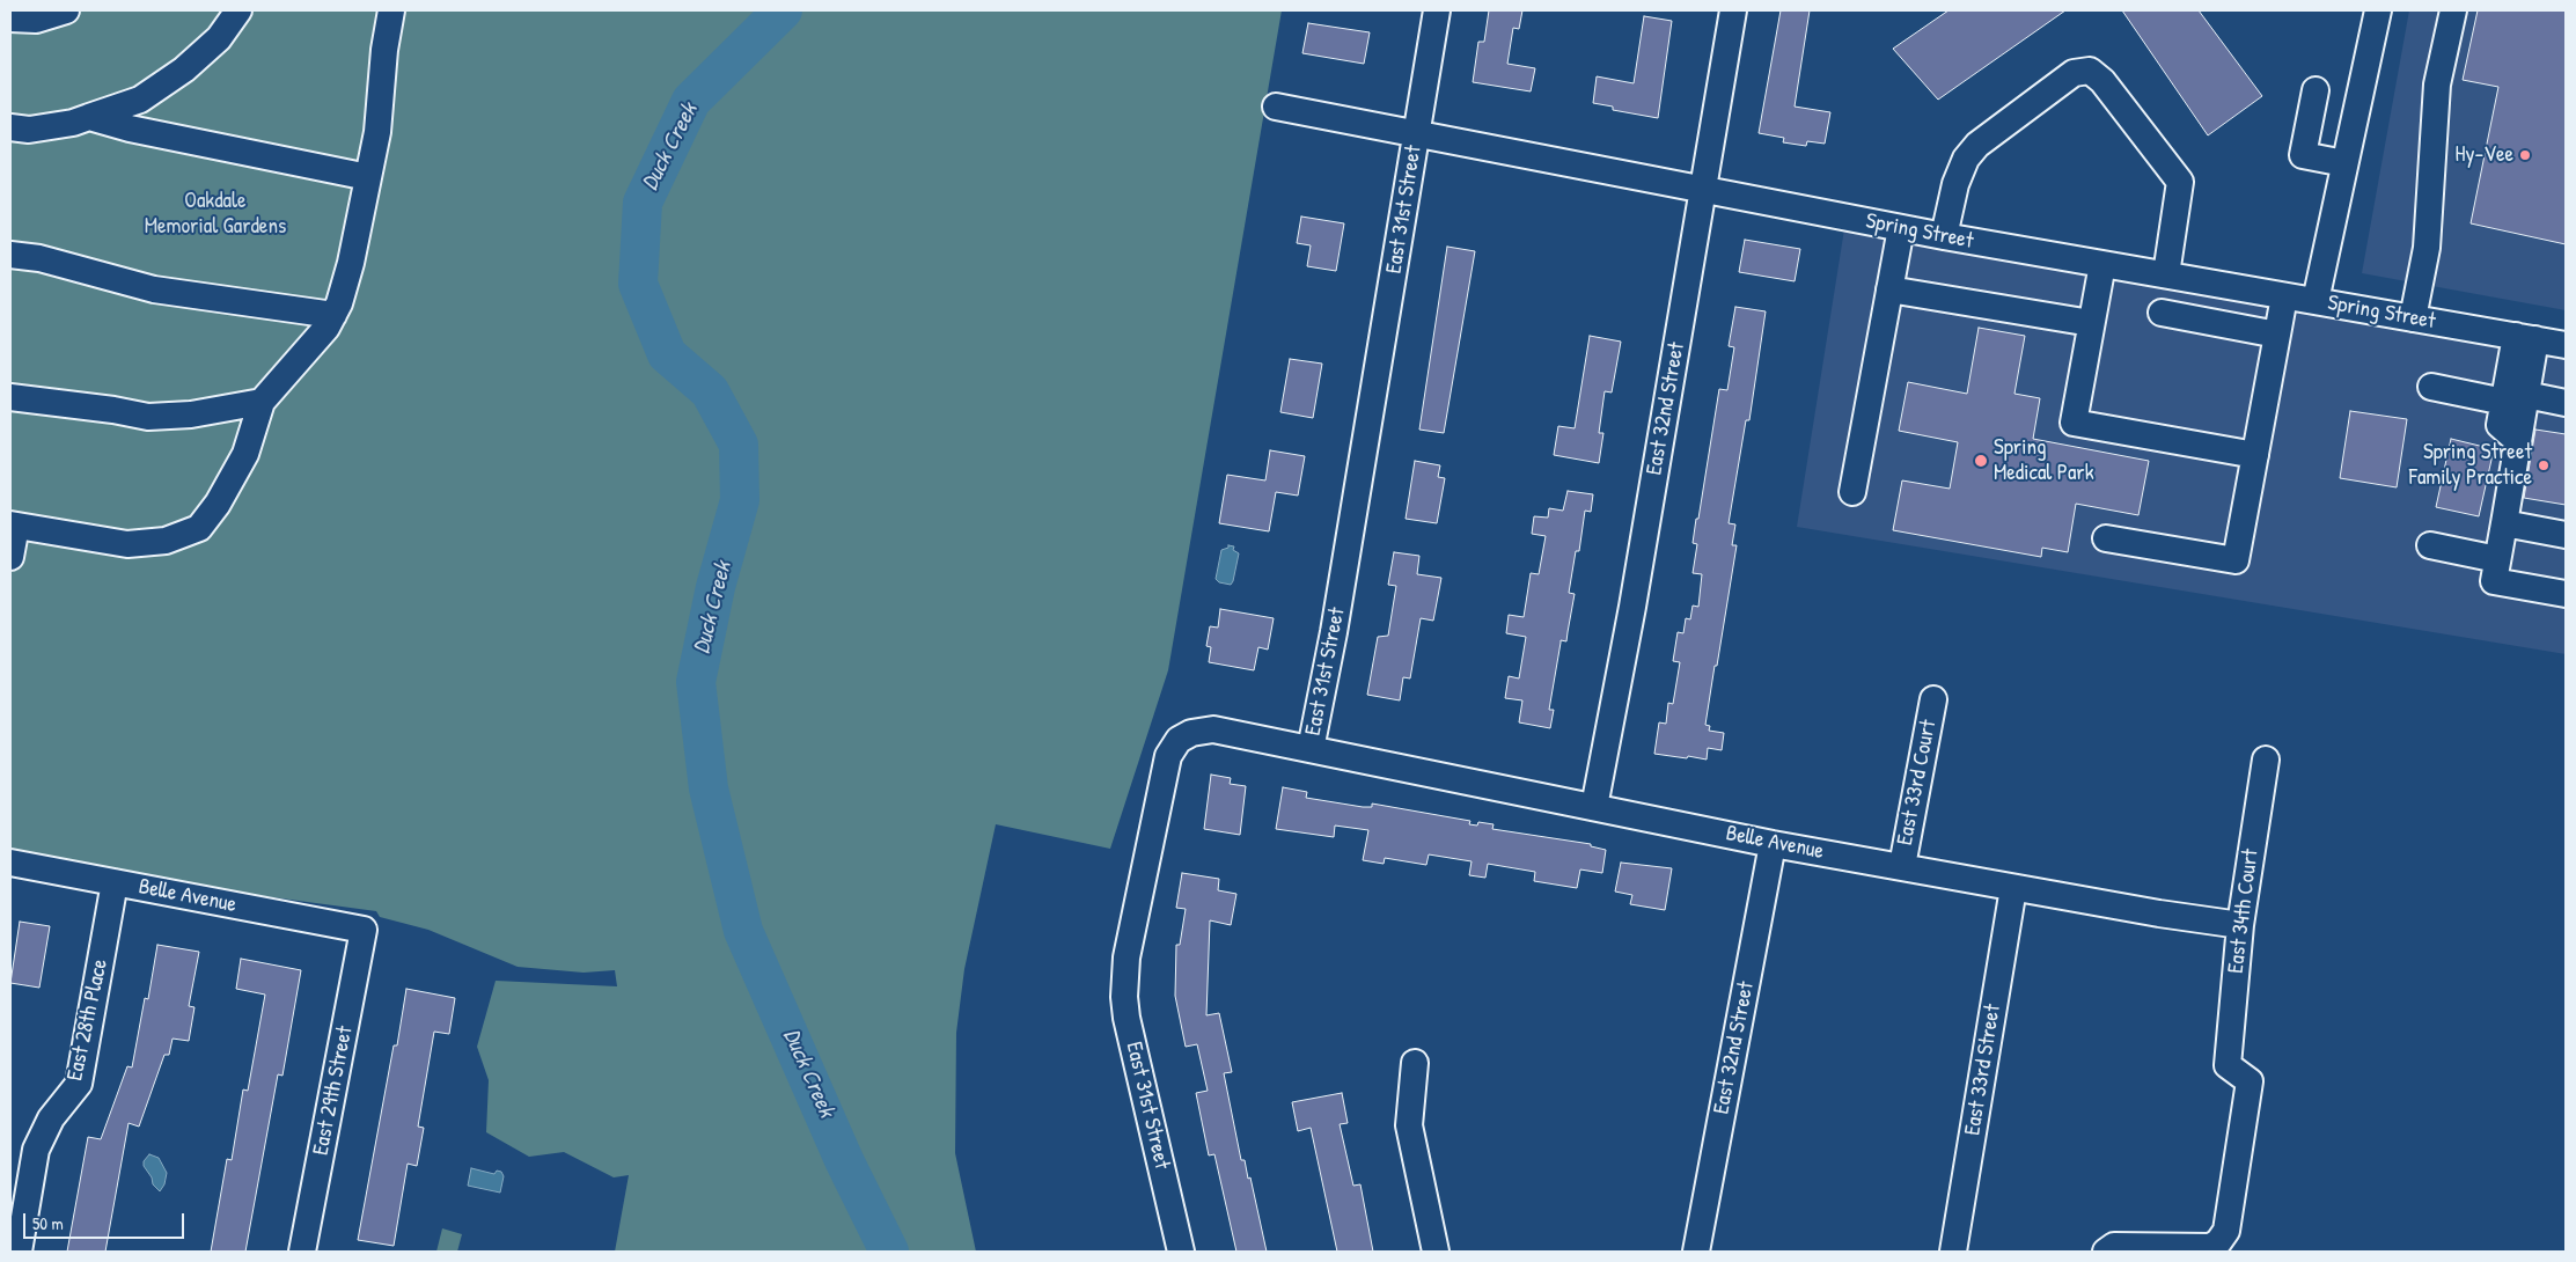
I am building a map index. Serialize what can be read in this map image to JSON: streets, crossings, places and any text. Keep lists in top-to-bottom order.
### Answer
{
  "streets": {
    "street": [
      "East 31st Street",
      "Spring Street",
      "East 32nd Street",
      "East 33rd Court",
      "Belle Avenue",
      "East 34th Court",
      "East 28th Place",
      "East 33rd Street",
      "East 29th Street"
    ]
  },
  "crossings": [
    ["East 31st Street", "Spring Street"],
    ["East 31st Street", "Belle Avenue"],
    ["Spring Street", "East 32nd Street"],
    ["East 32nd Street", "Belle Avenue"],
    ["East 33rd Court", "Belle Avenue"],
    ["Belle Avenue", "East 34th Court"],
    ["Belle Avenue", "East 28th Place"],
    ["Belle Avenue", "East 33rd Street"],
    ["Belle Avenue", "East 29th Street"]
  ],
  "water": ["Duck Creek"],
  "parks": ["Oakdale Memorial Gardens"],
  "places": ["Hy-Vee", "Spring Medical Park", "Spring Street Family Practice"],
  "scale_bar": "50 m"
}
